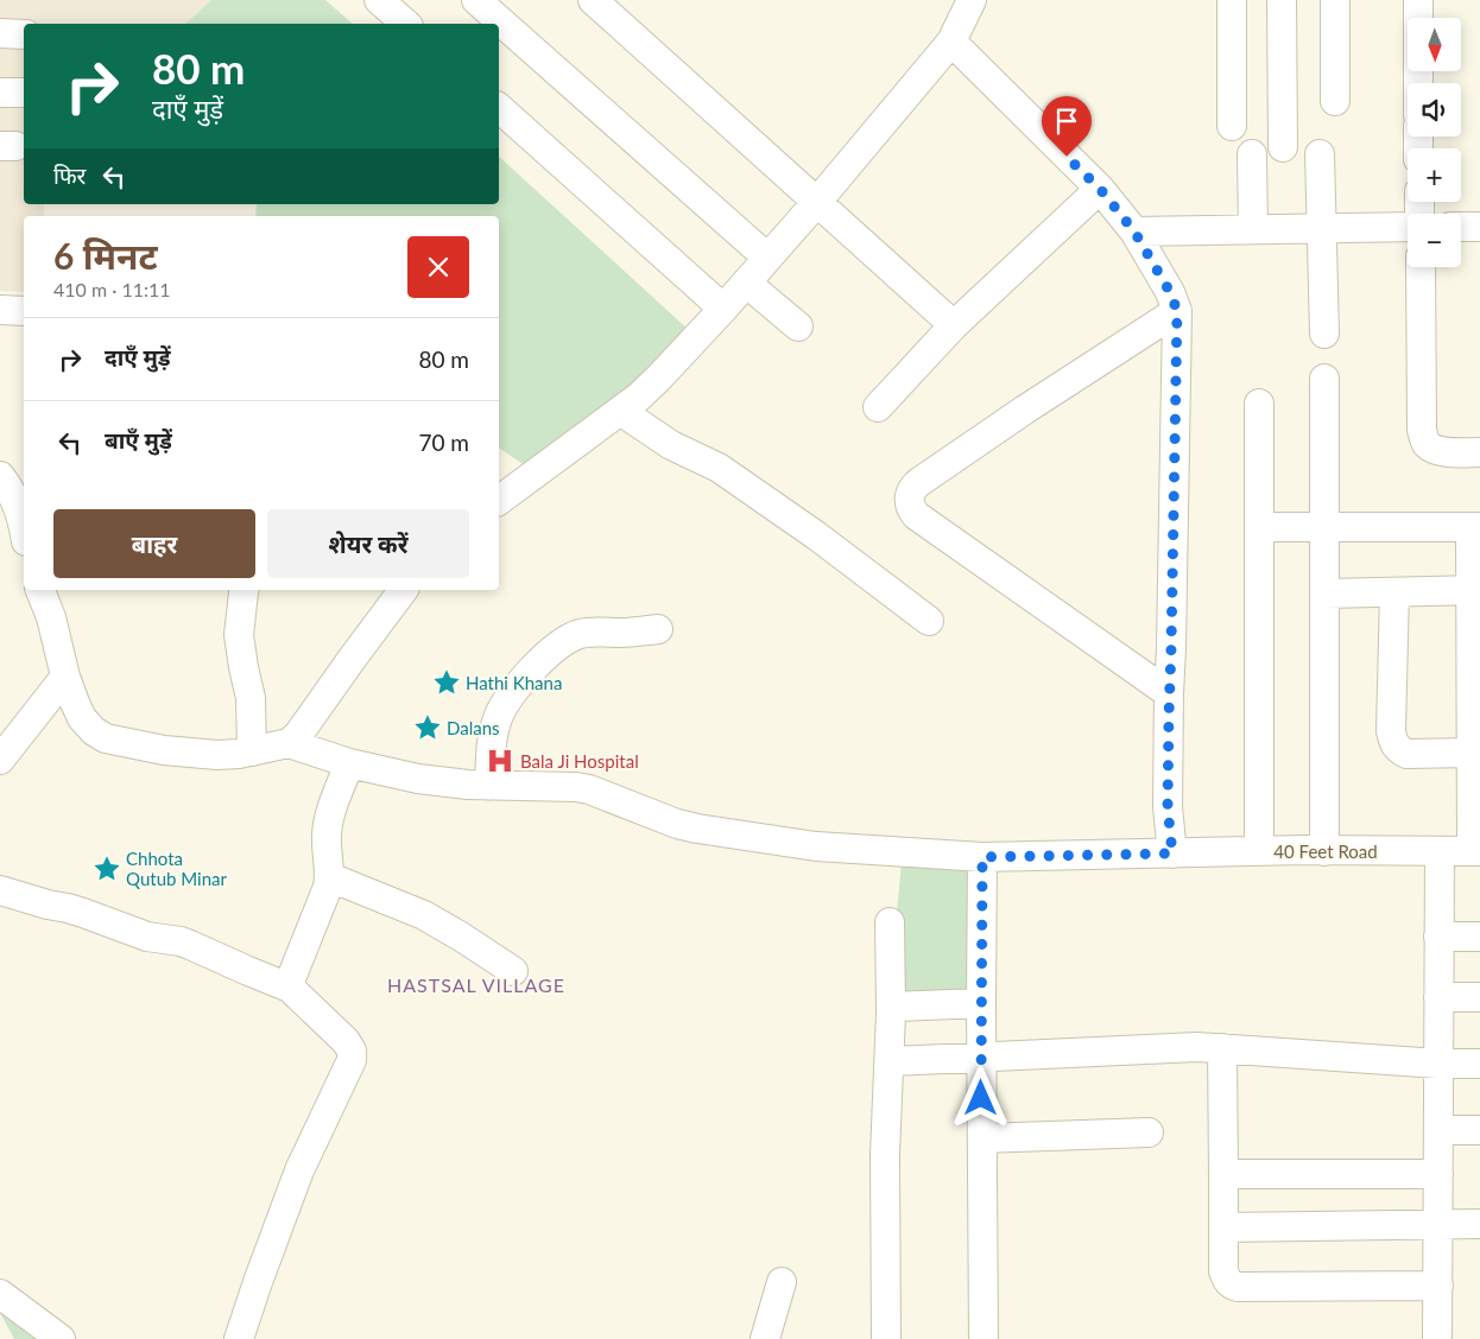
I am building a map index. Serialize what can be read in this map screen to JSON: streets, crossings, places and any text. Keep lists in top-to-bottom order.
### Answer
{
  "streets": {
    "street": ["40 Feet Road"]
  },
  "districts": ["HASTSAL VILLAGE"],
  "places": {
    "place": ["Hathi Khana", "Dalans", "Chhota Qutub Minar"],
    "hospital": ["Bala Ji Hospital"]
  },
  "north": "bottom",
  "page": {
    "map_buttons": ["+", "−"],
    "turn": ["80 m", "दाएँ मुड़ें"],
    "then": "फिर",
    "heading": ["6 मिनट", "410 m · 11:11"],
    "list": [
      {
        "name": "दाएँ मुड़ें",
        "value": "80 m"
      },
      {
        "name": "बाएँ मुड़ें",
        "value": "70 m"
      }
    ],
    "buttons": ["बाहर", "शेयर करें"]
  }
}
